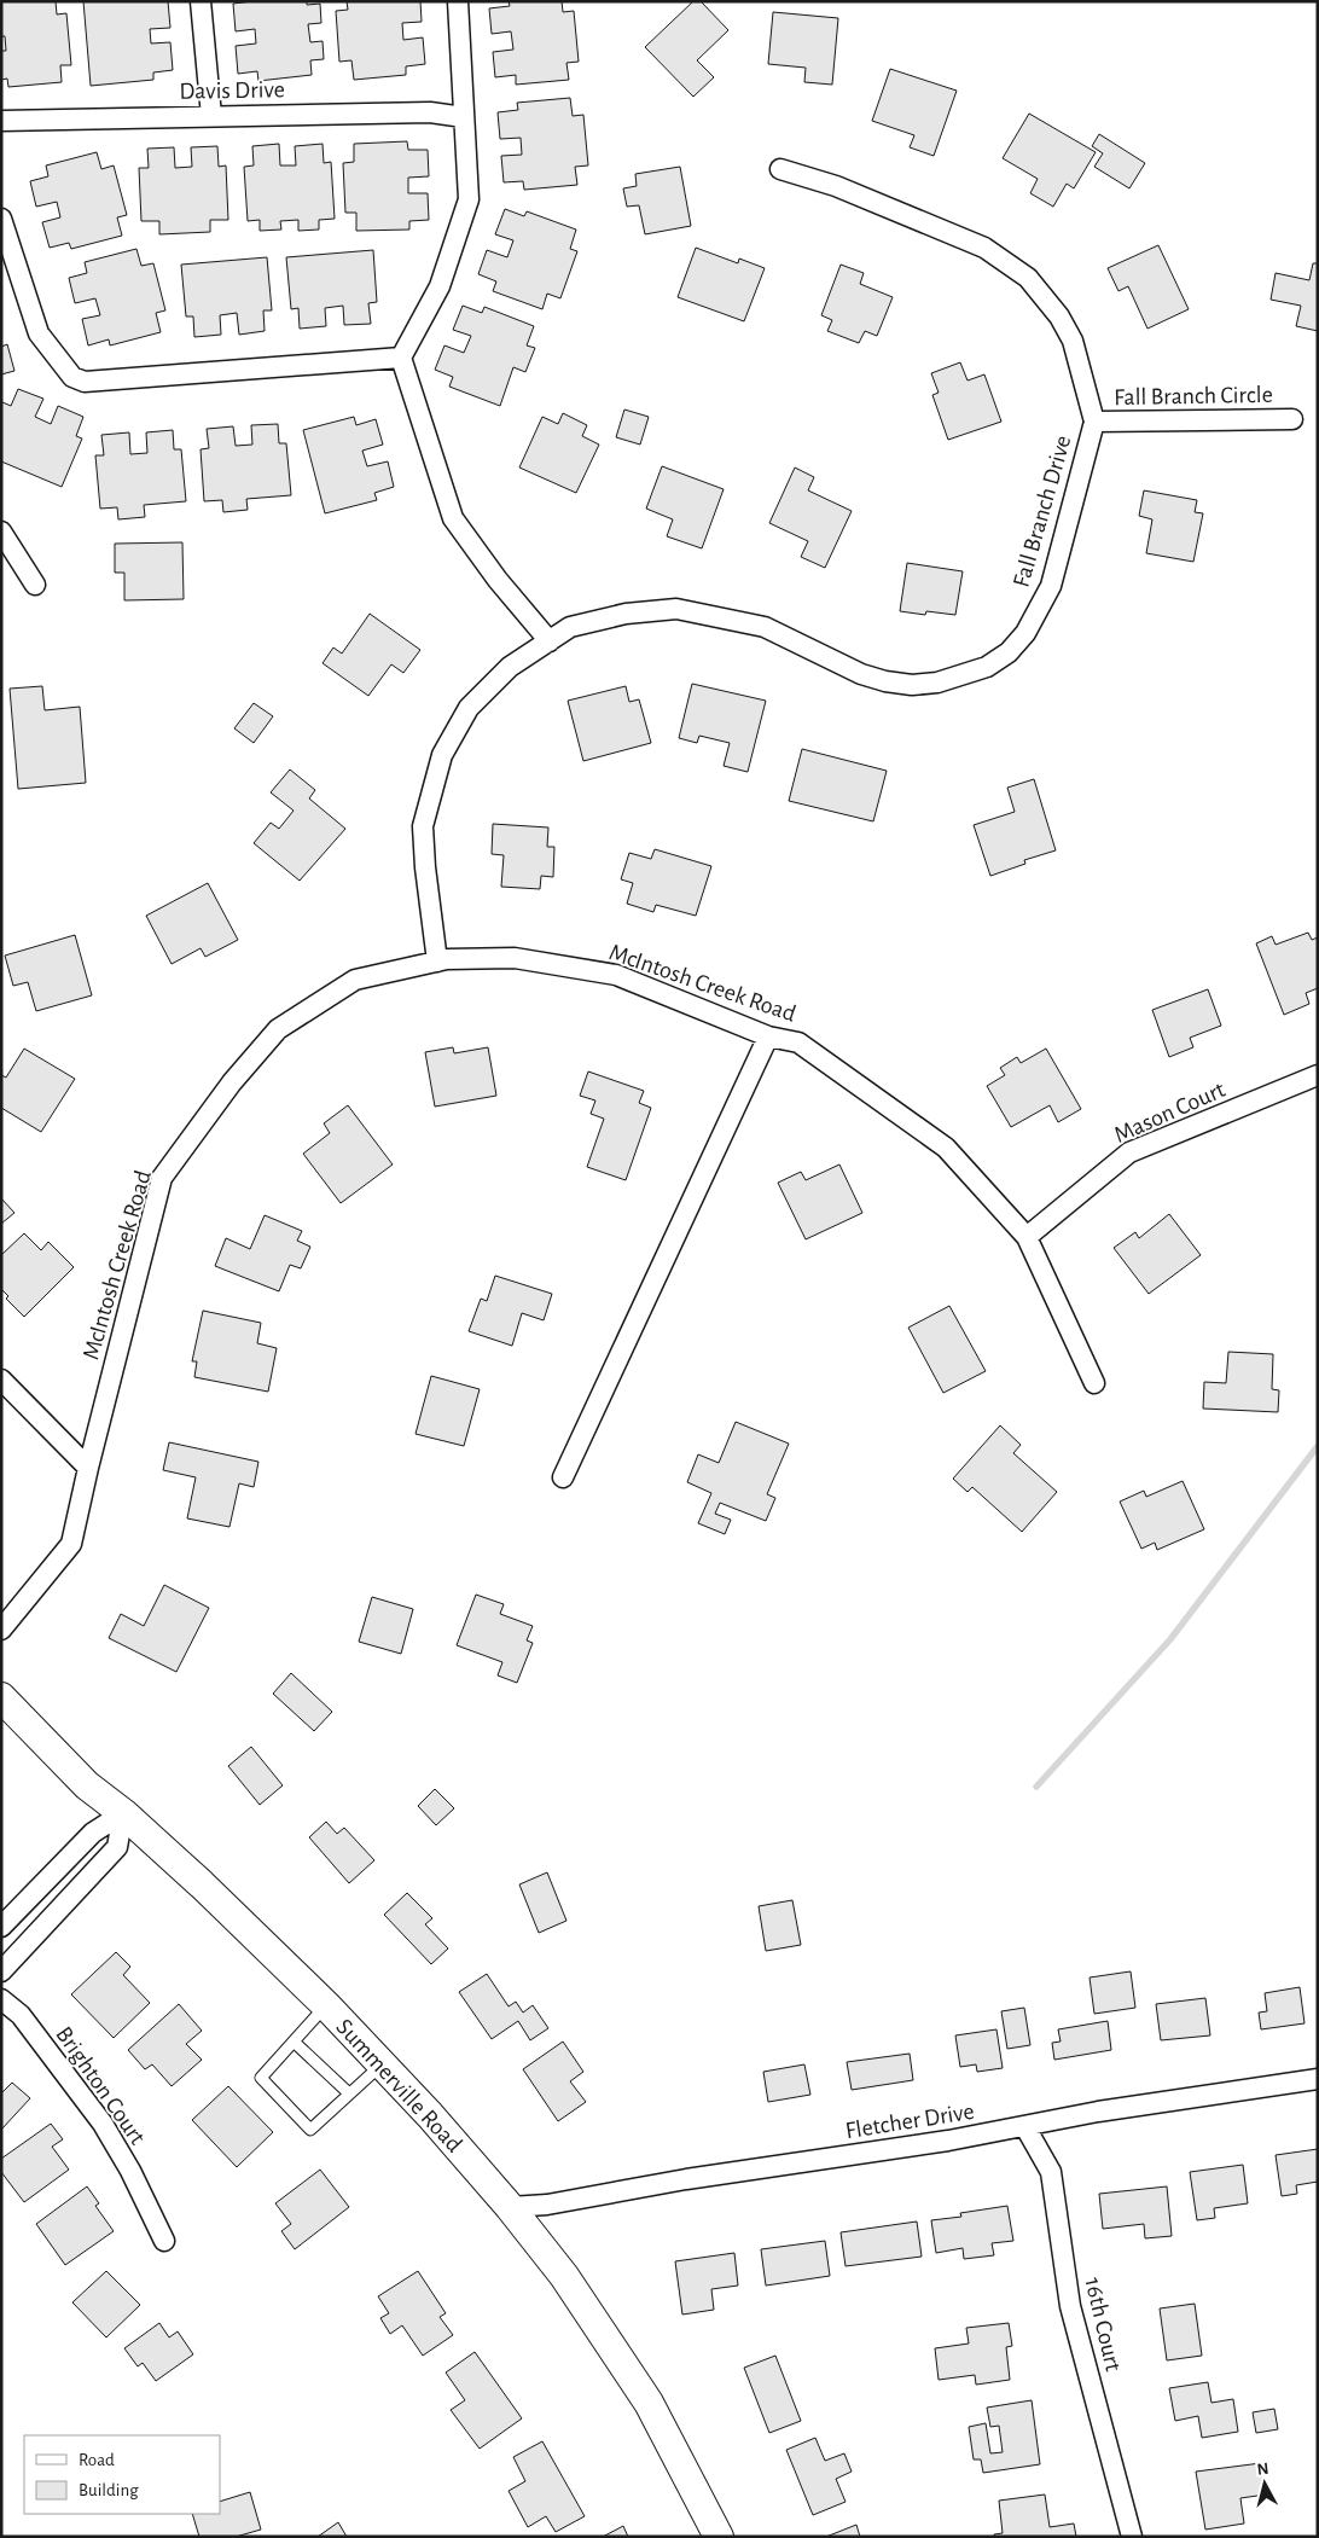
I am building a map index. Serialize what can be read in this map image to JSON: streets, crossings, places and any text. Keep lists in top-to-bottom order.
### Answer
{
  "streets": {
    "main road": ["Summerville Road"],
    "street": [
      "Davis Drive",
      "Fall Branch Circle",
      "Fall Branch Drive",
      "McIntosh Creek Road",
      "Mason Court",
      "Brighton Court",
      "Fletcher Drive",
      "16th Court"
    ]
  },
  "crossings": [
    ["Fall Branch Circle", "Fall Branch Drive"],
    ["Fall Branch Drive", "McIntosh Creek Road"],
    ["McIntosh Creek Road", "Mason Court"],
    ["Summerville Road", "Fletcher Drive"],
    ["Fletcher Drive", "16th Court"]
  ],
  "legend": ["Road", "Building"],
  "north": "top"
}
